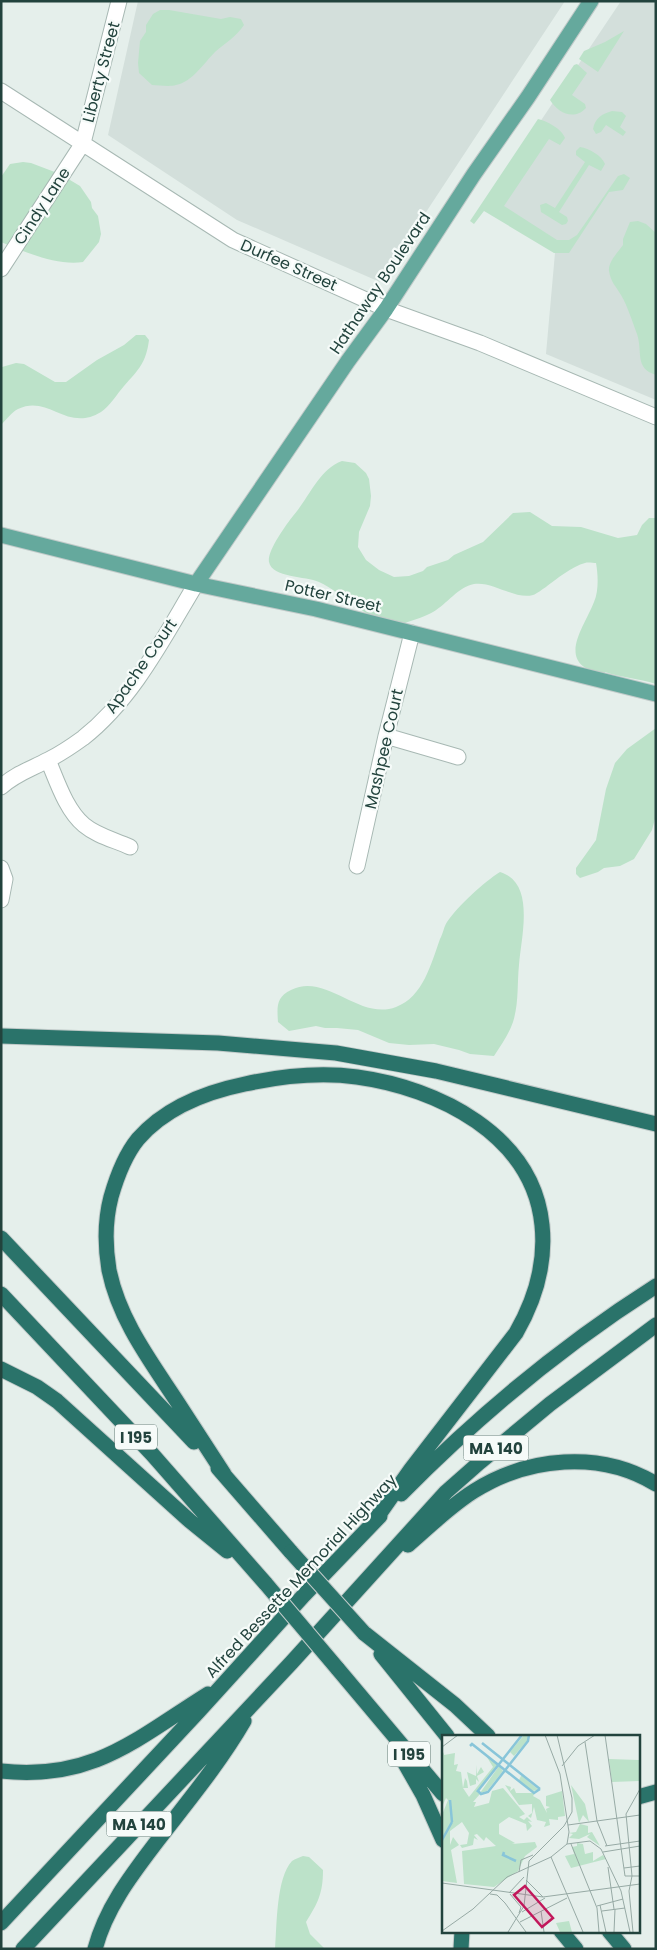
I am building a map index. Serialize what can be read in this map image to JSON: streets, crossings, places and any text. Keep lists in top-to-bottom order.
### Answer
{
  "streets": {
    "highway": ["I 195", "MA 140", "Alfred Bessette Memorial Highway"],
    "main road": ["Hathaway Boulevard", "Potter Street"],
    "street": [
      "Liberty Street",
      "Cindy Lane",
      "Durfee Street",
      "Apache Court",
      "Mashpee Court"
    ]
  },
  "crossings": [
    ["Liberty Street", "Cindy Lane"],
    ["Liberty Street", "Durfee Street"],
    ["Cindy Lane", "Durfee Street"],
    ["Durfee Street", "Hathaway Boulevard"],
    ["Hathaway Boulevard", "Potter Street"],
    ["Hathaway Boulevard", "Apache Court"],
    ["Potter Street", "Apache Court"],
    ["Potter Street", "Mashpee Court"]
  ]
}
